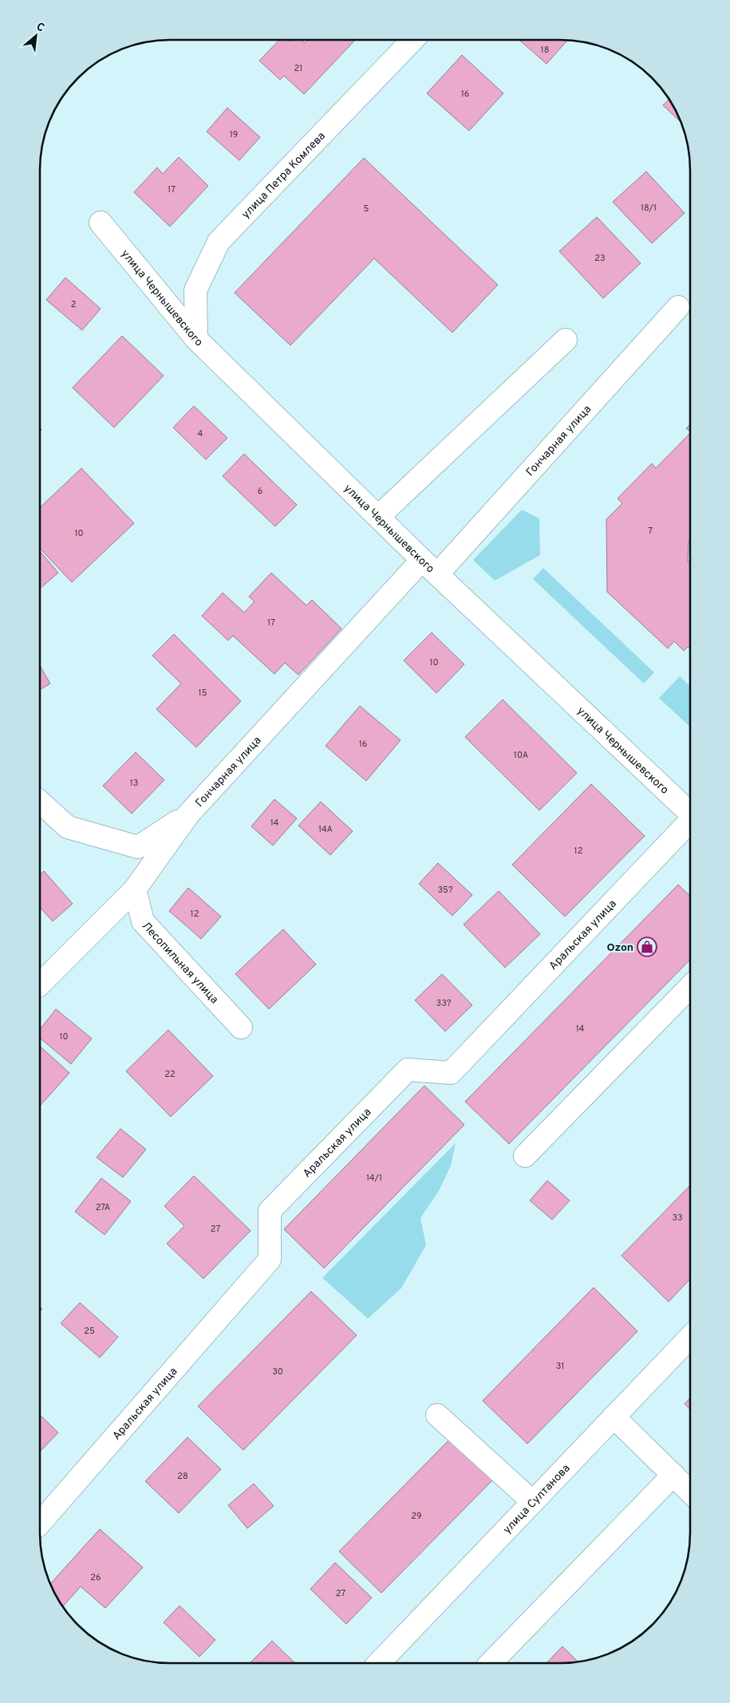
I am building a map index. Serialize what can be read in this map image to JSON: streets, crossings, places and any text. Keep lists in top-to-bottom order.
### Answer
{
  "streets": {
    "street": [
      "улица Петра Комлева",
      "улица Чернышевского",
      "Гончарная улица",
      "Аральская улица",
      "Лесопильная улица",
      "улица Султанова"
    ]
  },
  "crossings": [
    ["улица Петра Комлева", "улица Чернышевского"],
    ["улица Чернышевского", "Гончарная улица"],
    ["Гончарная улица", "Лесопильная улица"]
  ],
  "places": {
    "shop": ["Ozon"]
  },
  "house_numbers": [
    "18",
    "21",
    "16",
    "19",
    "17",
    "18/1",
    "5",
    "23",
    "2",
    "4",
    "6",
    "7",
    "10",
    "17",
    "10",
    "15",
    "16",
    "10А",
    "13",
    "14",
    "14А",
    "12",
    "35?",
    "12",
    "33?",
    "14",
    "10",
    "22",
    "14/1",
    "27А",
    "33",
    "27",
    "25",
    "31",
    "30",
    "28",
    "29",
    "26",
    "27"
  ],
  "north": "top right"
}
